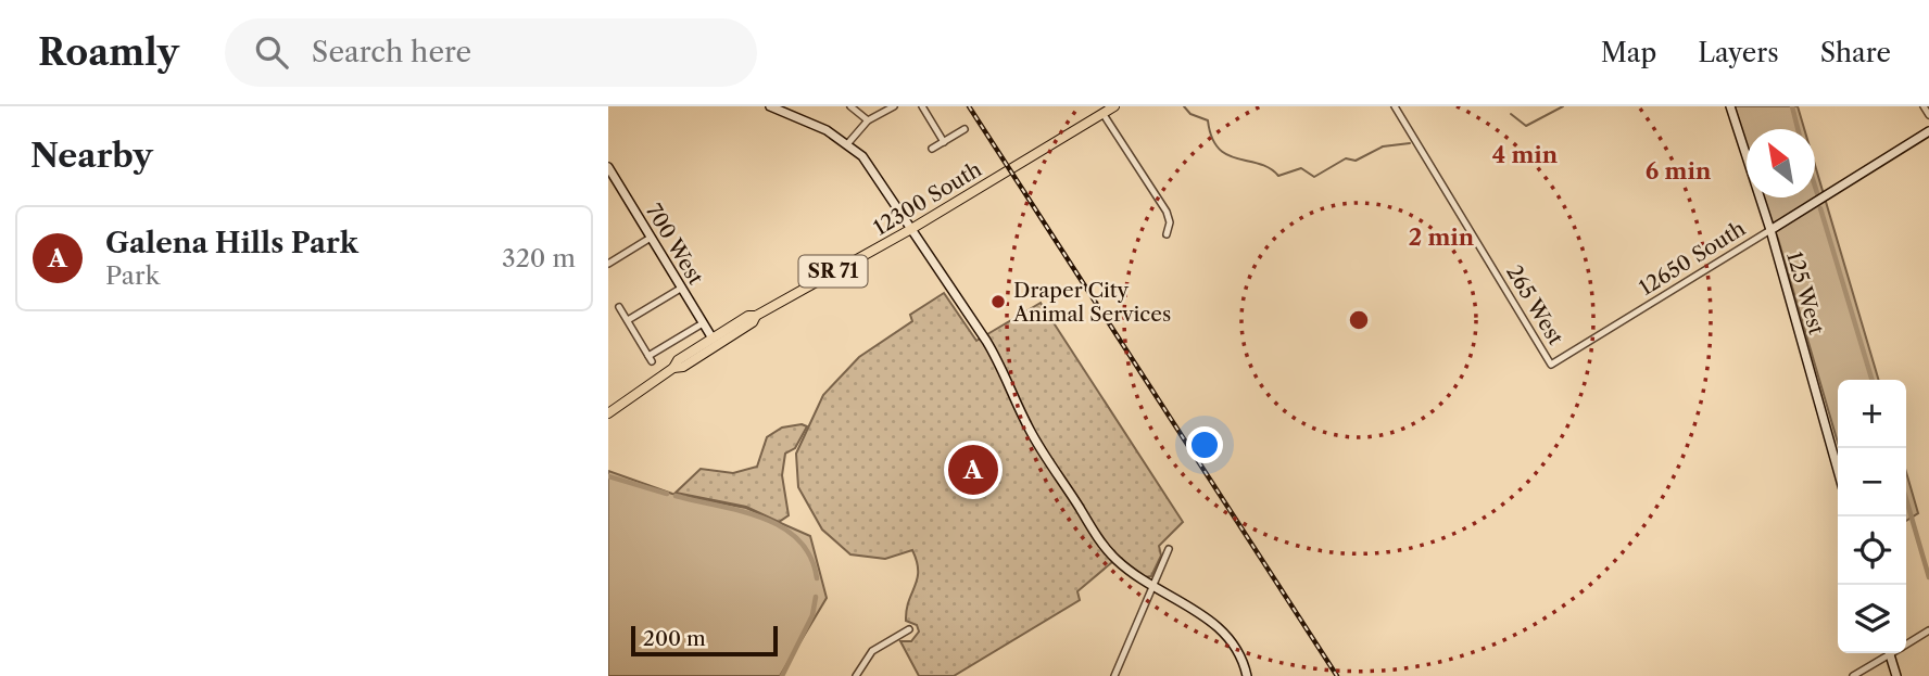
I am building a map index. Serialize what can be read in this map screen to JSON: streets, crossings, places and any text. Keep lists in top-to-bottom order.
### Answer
{
  "streets": {
    "main road": ["12300 South", "SR 71"],
    "street": [
      "700 West",
      "12650 South",
      "125 West",
      "265 West"
    ]
  },
  "crossings": [
    ["12300 South", "700 West"],
    ["12650 South", "125 West"],
    ["12650 South", "265 West"]
  ],
  "places": ["Draper City Animal Services"],
  "scale_bar": "200 m",
  "north": "top left",
  "page": {
    "header": "Roamly",
    "search": "Search here",
    "nav": ["Map", "Layers", "Share"],
    "heading": "Nearby",
    "list": [
      {
        "mark": "A",
        "name": "Galena Hills Park",
        "note": "Park",
        "value": "320 m"
      }
    ],
    "map_buttons": ["+", "−"],
    "pins": "A",
    "scale": "200 m"
  },
  "rings": ["4 min", "6 min", "2 min"]
}
